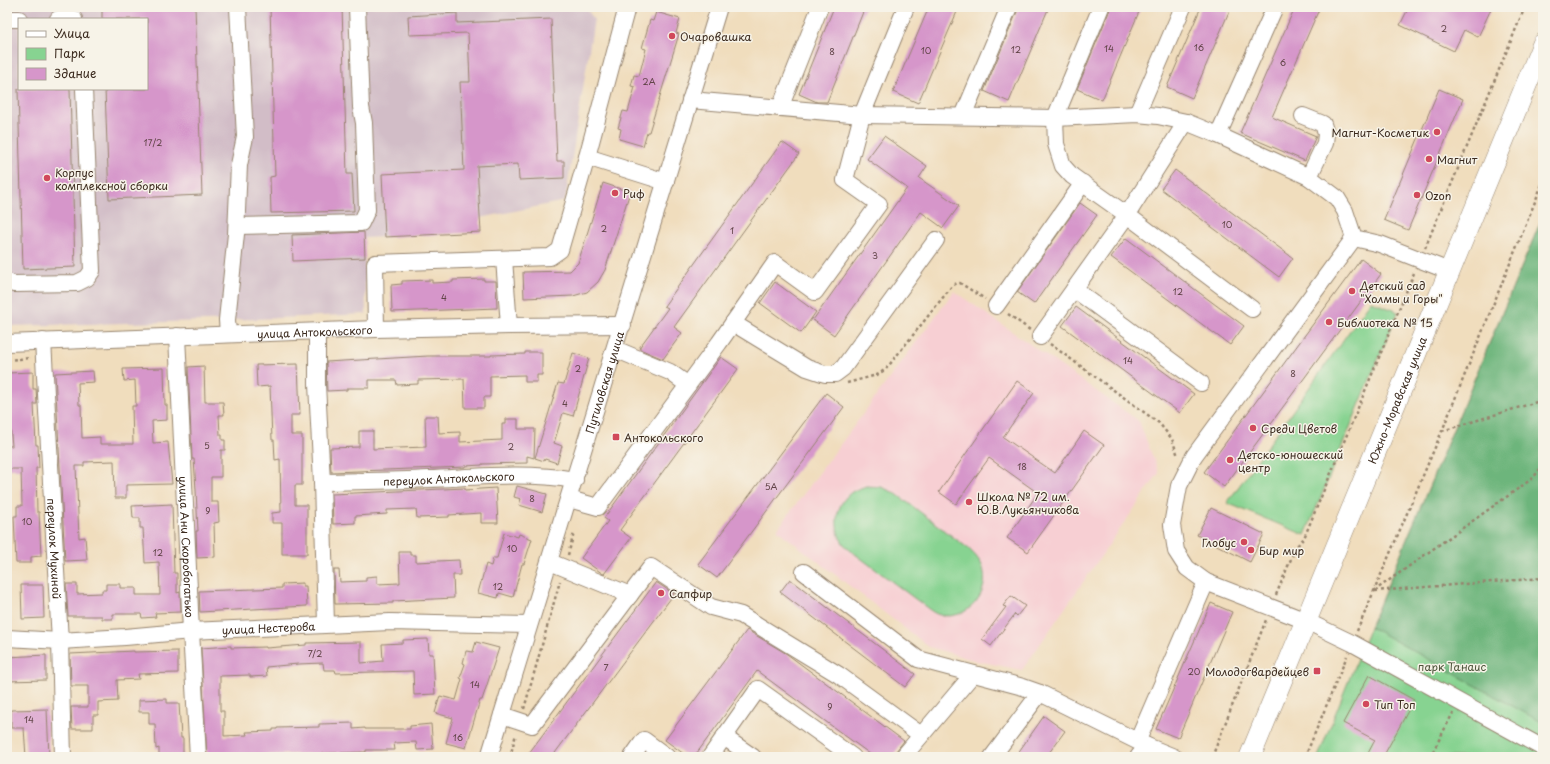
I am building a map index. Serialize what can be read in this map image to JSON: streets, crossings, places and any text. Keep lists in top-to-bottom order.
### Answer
{
  "streets": {
    "main road": ["Южно-Моравская улица"],
    "street": [
      "улица Антокольского",
      "Путиловская улица",
      "переулок Антокольского",
      "улица Ани Скоробогатько",
      "переулок Мухиной",
      "улица Нестерова"
    ]
  },
  "crossings": [
    ["улица Антокольского", "Путиловская улица"],
    ["улица Антокольского", "улица Ани Скоробогатько"],
    ["улица Антокольского", "переулок Мухиной"],
    ["Путиловская улица", "переулок Антокольского"],
    ["Путиловская улица", "улица Нестерова"],
    ["улица Ани Скоробогатько", "улица Нестерова"],
    ["переулок Мухиной", "улица Нестерова"]
  ],
  "parks": ["парк Танаис"],
  "places": {
    "other": [
      "Очаровашка",
      "Магнит-Косметик",
      "Магнит",
      "Корпус комплексной сборки",
      "Риф",
      "Ozon",
      "Детский сад \"Холмы и Горы\"",
      "Библиотека № 15",
      "Среди Цветов",
      "Детско-юношеский центр",
      "Школа № 72 им. Ю.В.Лукьянчикова",
      "Глобус",
      "Бир мир",
      "Сапфир",
      "Тип Топ"
    ],
    "transit": ["Антокольского", "Молодогвардейцев"]
  },
  "house_numbers": [
    "2",
    "16",
    "14",
    "12",
    "10",
    "8",
    "6",
    "2А",
    "17/2",
    "10",
    "2",
    "1",
    "3",
    "12",
    "4",
    "14",
    "2",
    "8",
    "4",
    "5",
    "2",
    "18",
    "5А",
    "8",
    "9",
    "10",
    "10",
    "12",
    "12",
    "7/2",
    "7",
    "20",
    "14",
    "9",
    "14",
    "16"
  ],
  "legend": ["Улица", "Парк", "Здание"]
}
